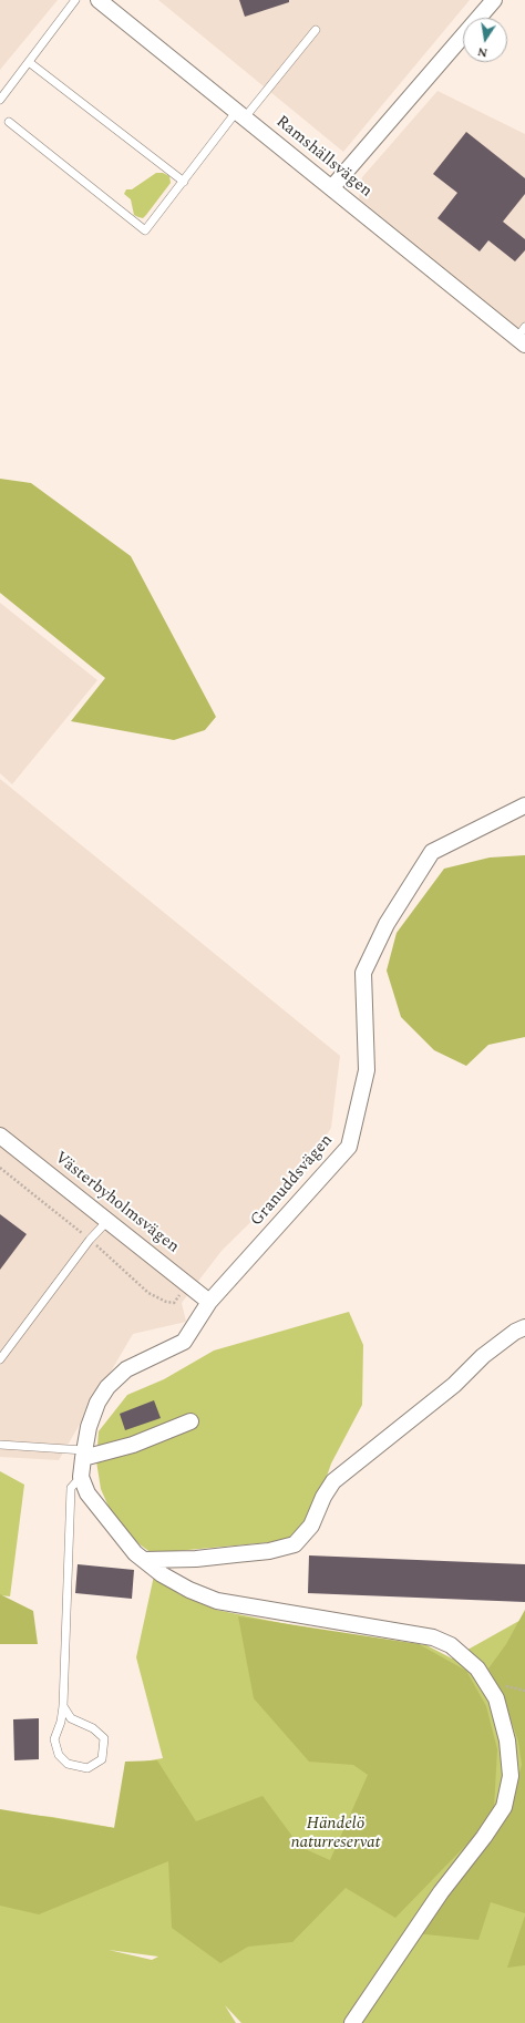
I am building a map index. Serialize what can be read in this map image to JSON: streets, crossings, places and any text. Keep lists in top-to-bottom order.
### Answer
{
  "streets": {
    "street": ["Ramshällsvägen", "Granuddsvägen", "Västerbyholmsvägen"]
  },
  "crossings": [
    ["Granuddsvägen", "Västerbyholmsvägen"]
  ],
  "parks": ["Händelö naturreservat"],
  "north": "bottom"
}
